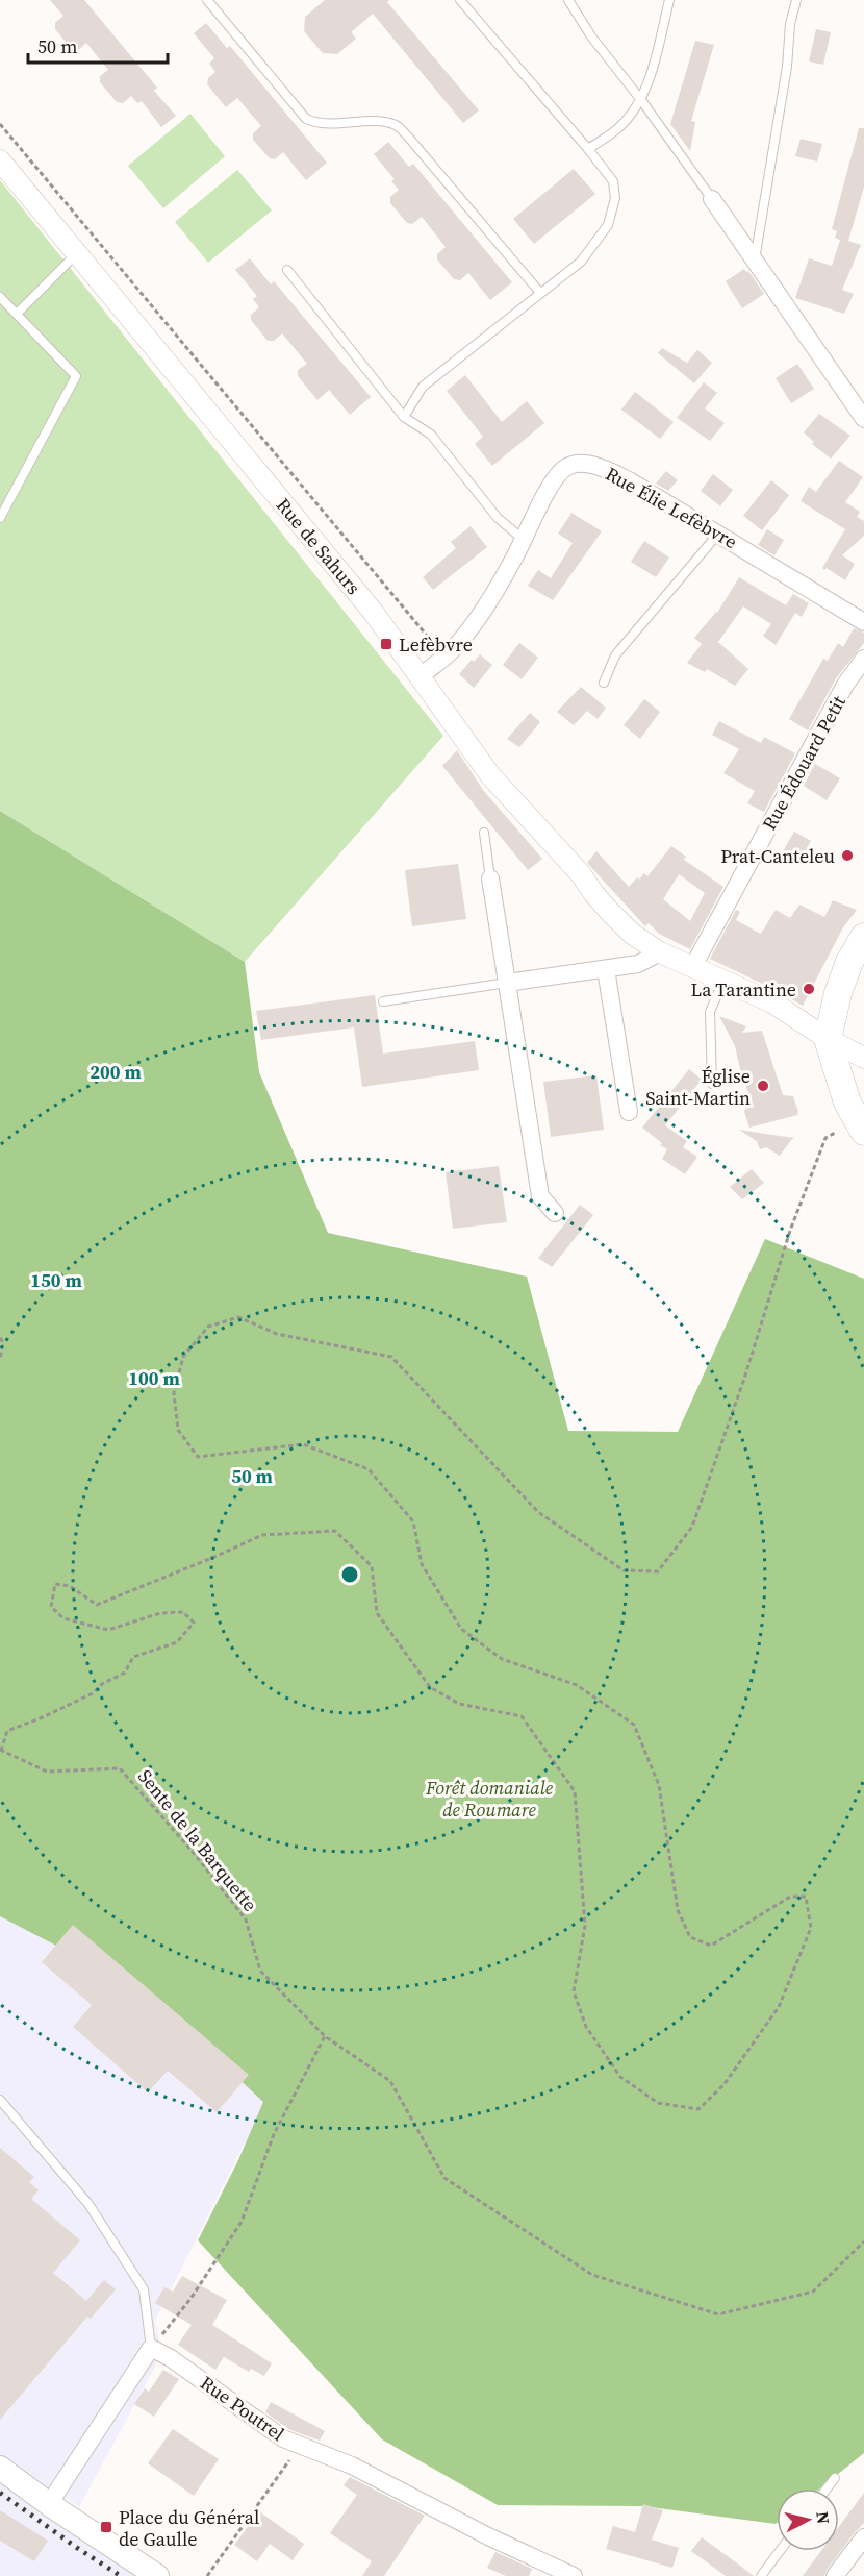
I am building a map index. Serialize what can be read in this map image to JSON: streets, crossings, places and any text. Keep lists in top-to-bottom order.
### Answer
{
  "streets": {
    "street": [
      "Rue Élie Lefèbvre",
      "Rue de Sahurs",
      "Rue Édouard Petit",
      "Rue Poutrel"
    ],
    "path": ["Sente de la Barquette"]
  },
  "crossings": [
    ["Rue Élie Lefèbvre", "Rue de Sahurs"],
    ["Rue de Sahurs", "Rue Édouard Petit"]
  ],
  "parks": ["Forêt domaniale de Roumare"],
  "places": {
    "transit": ["Lefèbvre", "Place du Général de Gaulle"],
    "other": ["Prat-Canteleu", "La Tarantine", "Église Saint-Martin"]
  },
  "scale_bar": "50 m",
  "north": "right",
  "rings": [
    "200 m",
    "150 m",
    "100 m",
    "50 m"
  ]
}
